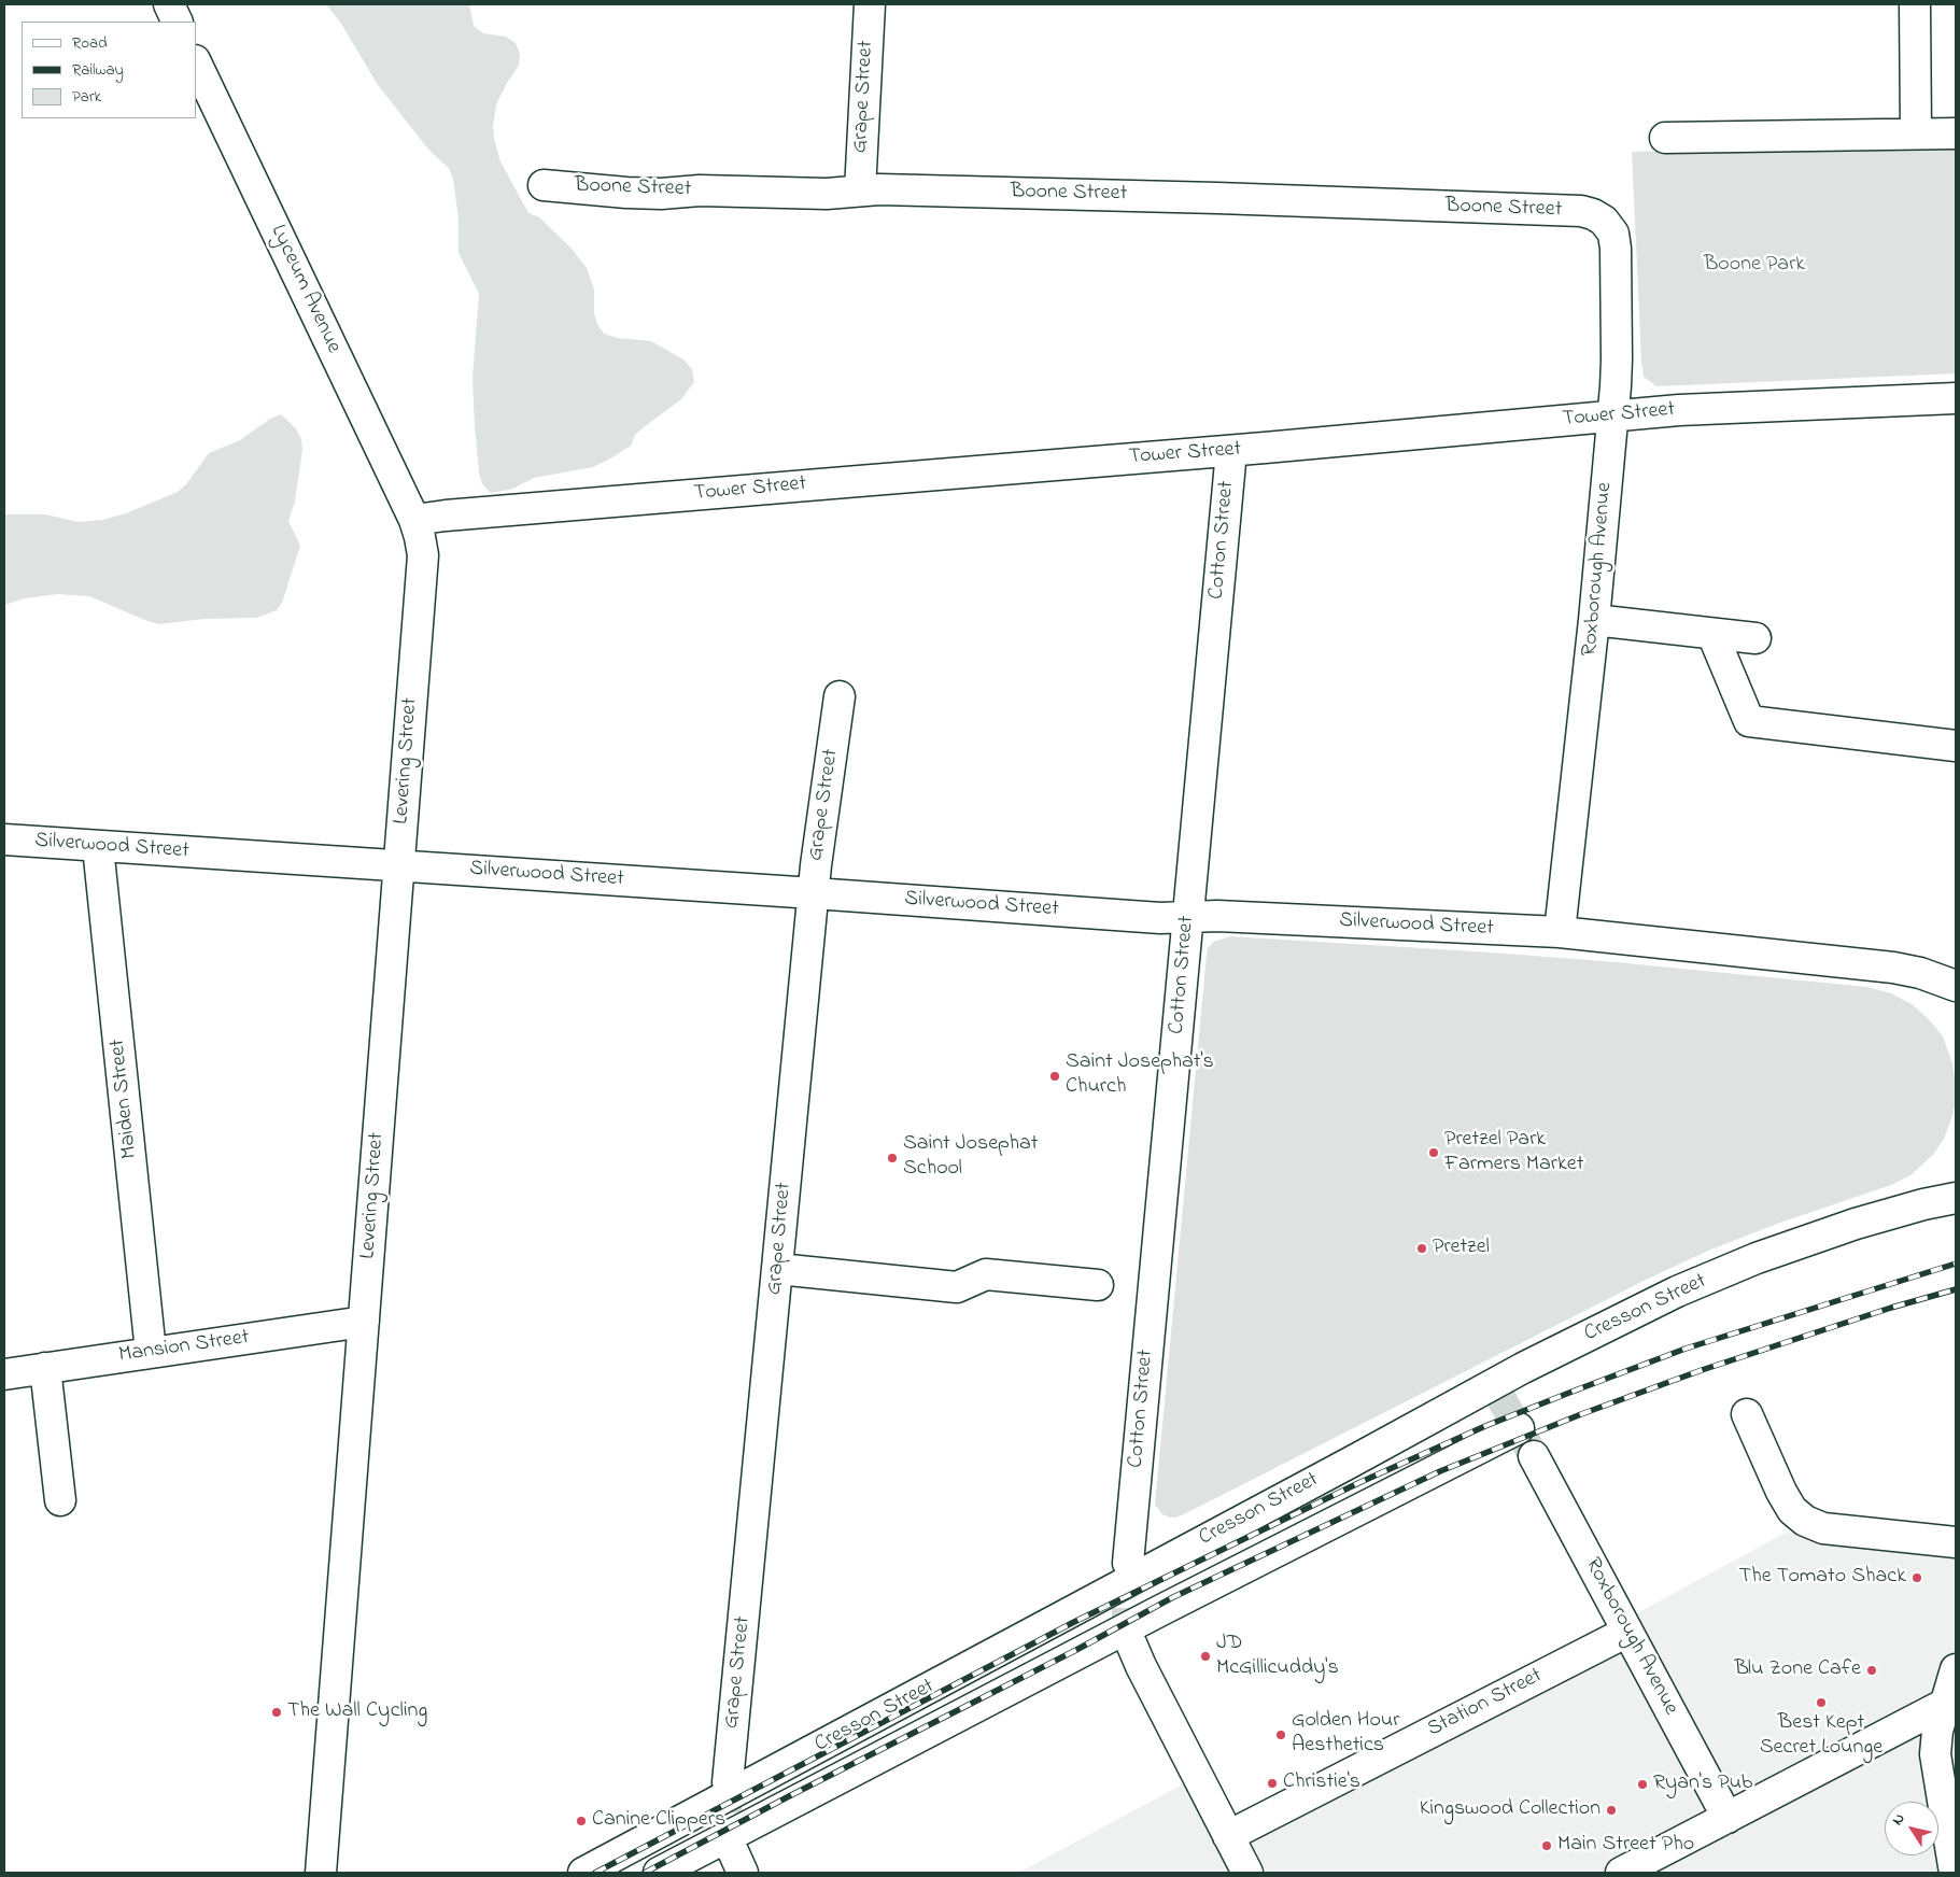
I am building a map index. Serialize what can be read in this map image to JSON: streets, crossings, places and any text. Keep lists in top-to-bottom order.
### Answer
{
  "streets": {
    "street": [
      "Grape Street",
      "Boone Street",
      "Lyceum Avenue",
      "Tower Street",
      "Cotton Street",
      "Roxborough Avenue",
      "Levering Street",
      "Silverwood Street",
      "Maiden Street",
      "Cresson Street",
      "Mansion Street",
      "Station Street"
    ]
  },
  "crossings": [
    ["Grape Street", "Boone Street"],
    ["Grape Street", "Silverwood Street"],
    ["Boone Street", "Roxborough Avenue"],
    ["Lyceum Avenue", "Tower Street"],
    ["Lyceum Avenue", "Levering Street"],
    ["Tower Street", "Cotton Street"],
    ["Tower Street", "Roxborough Avenue"],
    ["Tower Street", "Levering Street"],
    ["Cotton Street", "Silverwood Street"],
    ["Roxborough Avenue", "Silverwood Street"],
    ["Roxborough Avenue", "Station Street"],
    ["Levering Street", "Silverwood Street"],
    ["Levering Street", "Mansion Street"],
    ["Silverwood Street", "Maiden Street"],
    ["Maiden Street", "Mansion Street"]
  ],
  "parks": ["Boone Park"],
  "places": [
    "Saint Josephat's Church",
    "Pretzel Park Farmers Market",
    "Saint Josephat School",
    "Pretzel",
    "The Tomato Shack",
    "JD McGillicuddy's",
    "Blu Zone Cafe",
    "Best Kept Secret Lounge",
    "The Wall Cycling",
    "Golden Hour Aesthetics",
    "Christie's",
    "Ryan's Pub",
    "Kingswood Collection",
    "Canine Clippers",
    "Main Street Pho"
  ],
  "legend": ["Road", "Railway", "Park"],
  "north": "top left"
}
